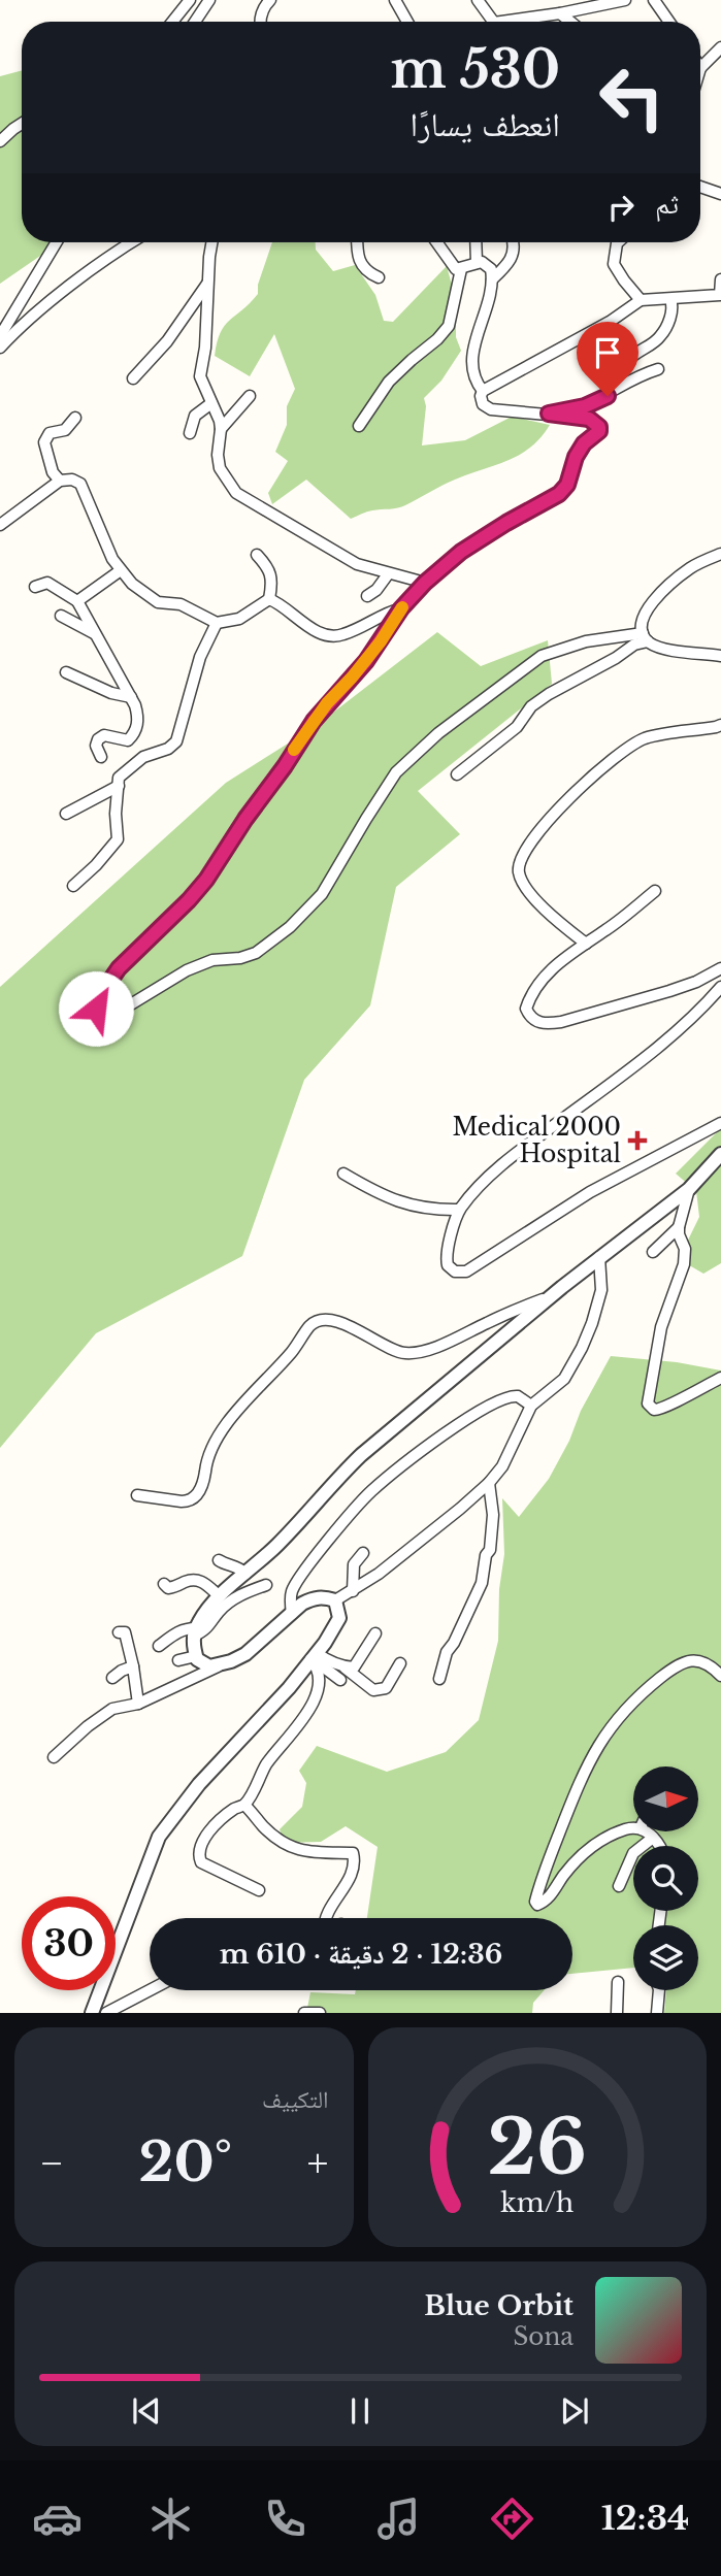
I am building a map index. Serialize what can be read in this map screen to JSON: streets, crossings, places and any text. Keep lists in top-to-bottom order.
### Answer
{
  "places": {
    "health": ["Medical 2000 Hospital"]
  },
  "north": "right",
  "page": {
    "turn": ["530 m", "انعطف يسارًا"],
    "then": "ثم",
    "limit": "30",
    "trip": "12:36 · 2 دقيقة · 610 m",
    "tile": "التكييف",
    "heat": ["−", "20°", "+"],
    "song": ["Blue Orbit", "Sona"],
    "tabs": "12:34",
    "gauge": ["26", "km/h"]
  }
}
